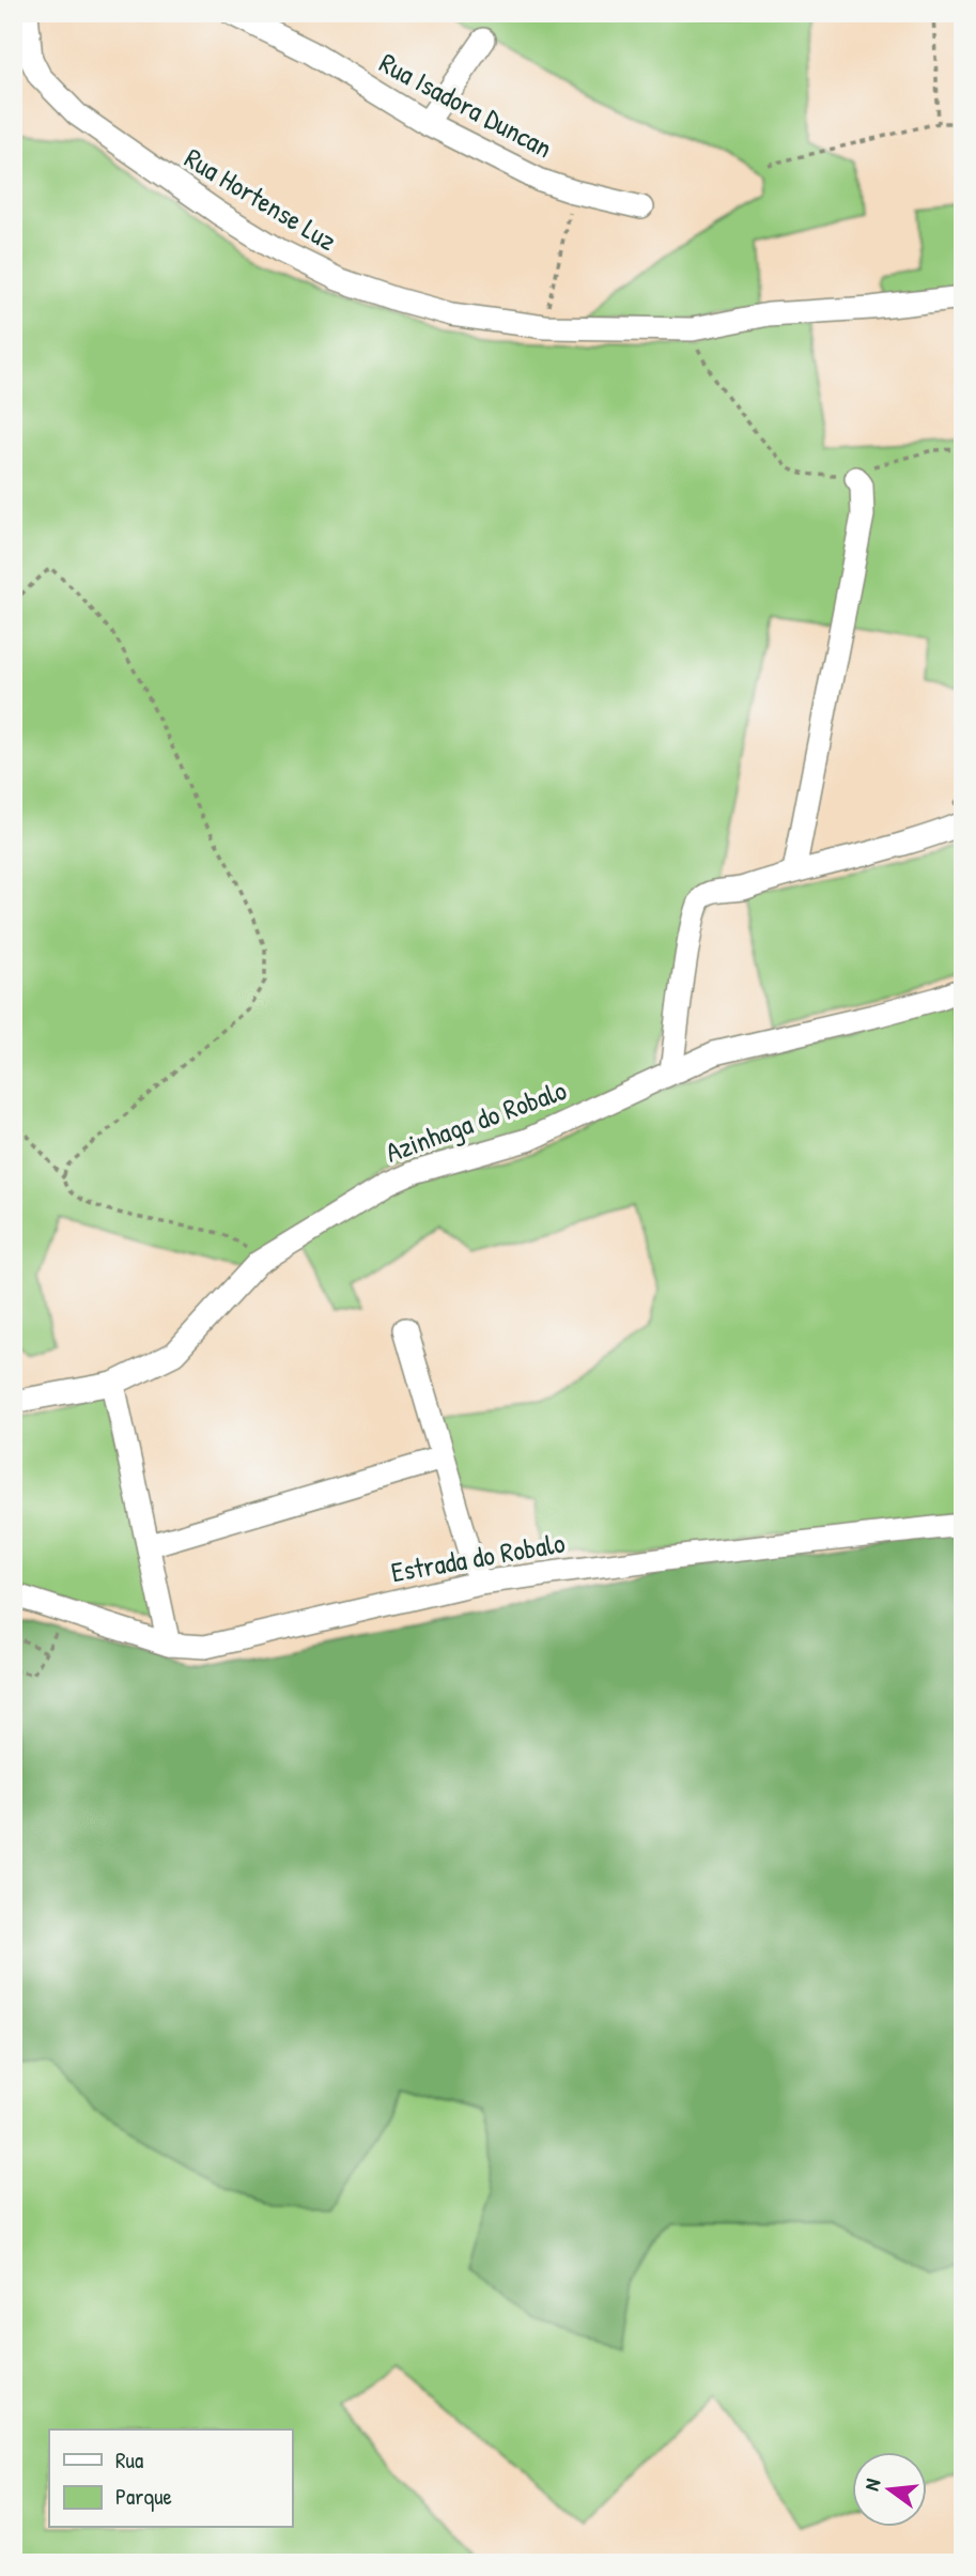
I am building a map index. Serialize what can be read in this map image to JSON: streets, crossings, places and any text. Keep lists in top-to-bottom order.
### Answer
{
  "streets": {
    "street": [
      "Rua Isadora Duncan",
      "Rua Hortense Luz",
      "Azinhaga do Robalo",
      "Estrada do Robalo"
    ]
  },
  "legend": ["Rua", "Parque"],
  "north": "left"
}
